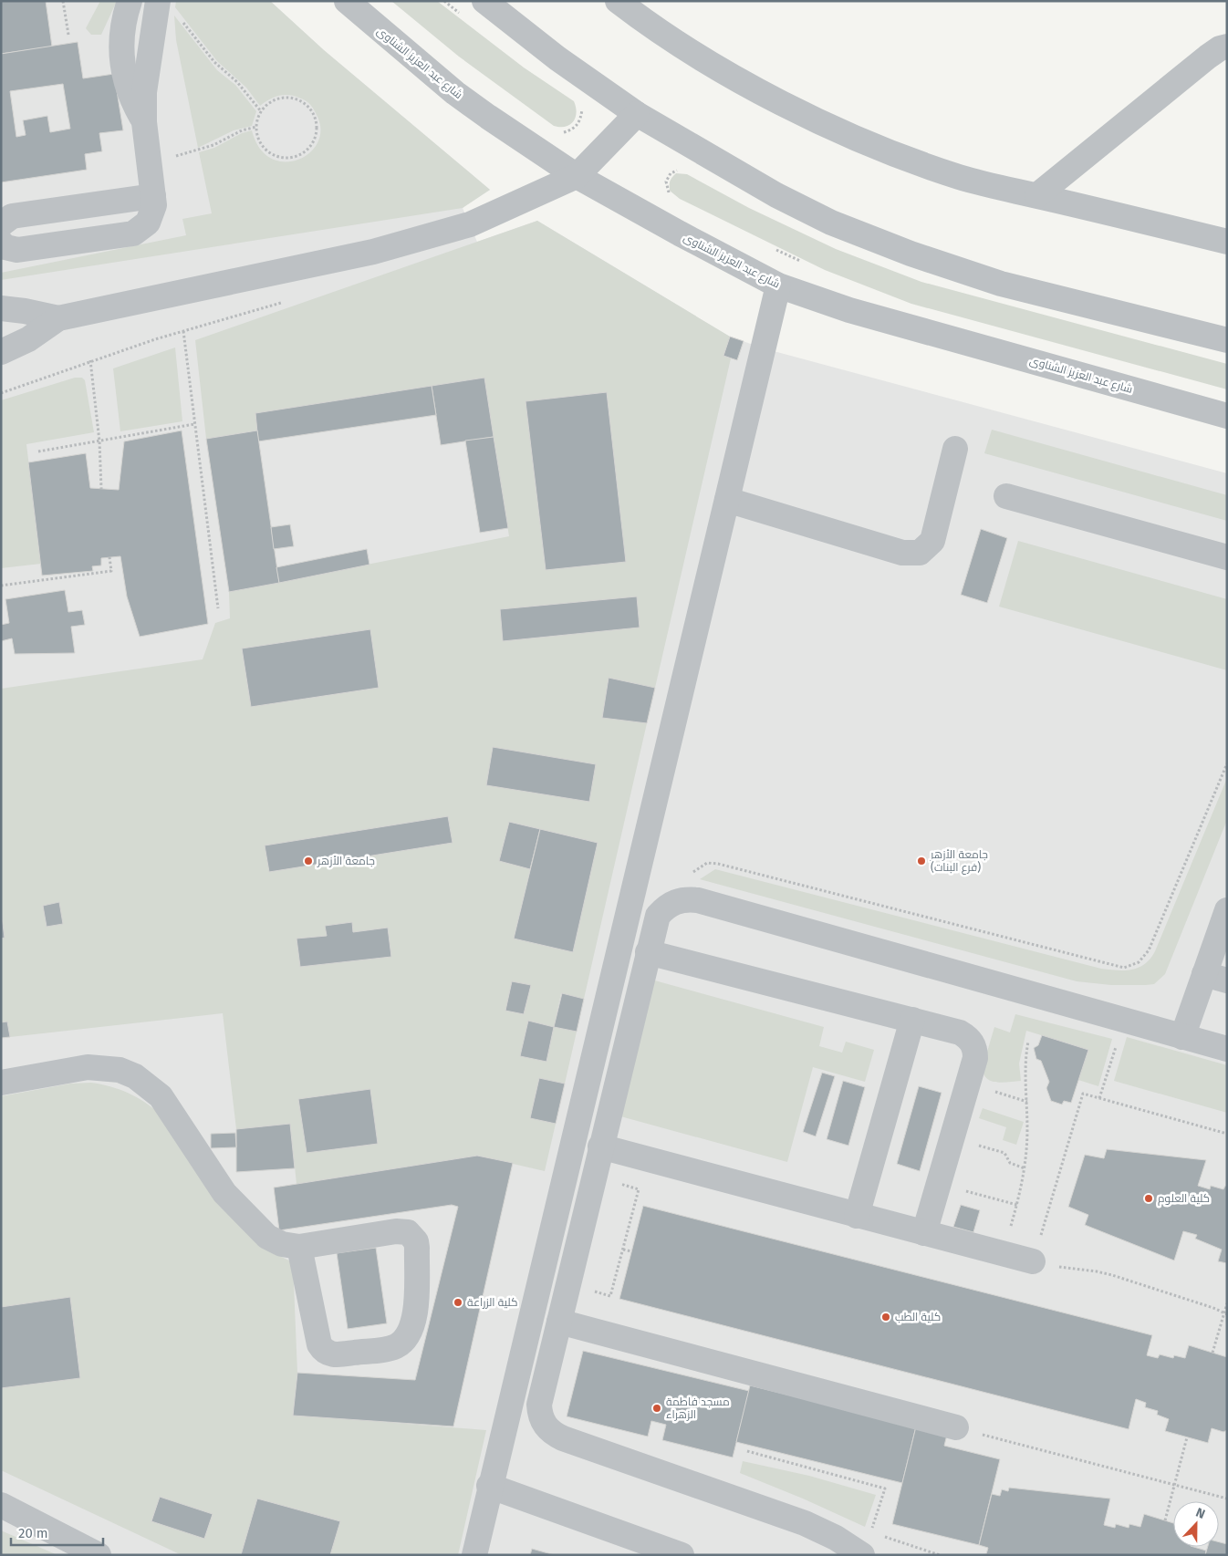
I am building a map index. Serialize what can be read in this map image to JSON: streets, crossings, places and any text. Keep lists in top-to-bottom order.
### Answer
{
  "streets": {
    "street": ["شارع عبد العزيز الشناوى"]
  },
  "places": [
    "جامعة الأزهر",
    "جامعة الأزهر (فرع البنات)",
    "كلية العلوم",
    "كلية الزراعة",
    "كلية الطب",
    "مسجد فاطمة الزهراء"
  ],
  "scale_bar": "20 m",
  "north": "top"
}
